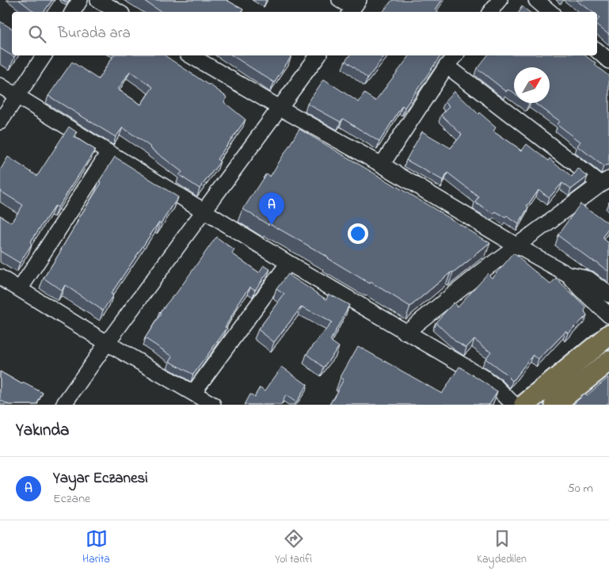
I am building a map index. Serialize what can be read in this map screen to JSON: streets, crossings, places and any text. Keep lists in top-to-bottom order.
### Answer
{
  "north": "top right",
  "page": {
    "search": "Burada ara",
    "pins": "A",
    "heading": "Yakında",
    "list": [
      {
        "mark": "A",
        "name": "Yayar Eczanesi",
        "note": "Eczane",
        "value": "50 m"
      }
    ],
    "nav": ["Harita", "Yol tarifi", "Kaydedilen"]
  }
}
